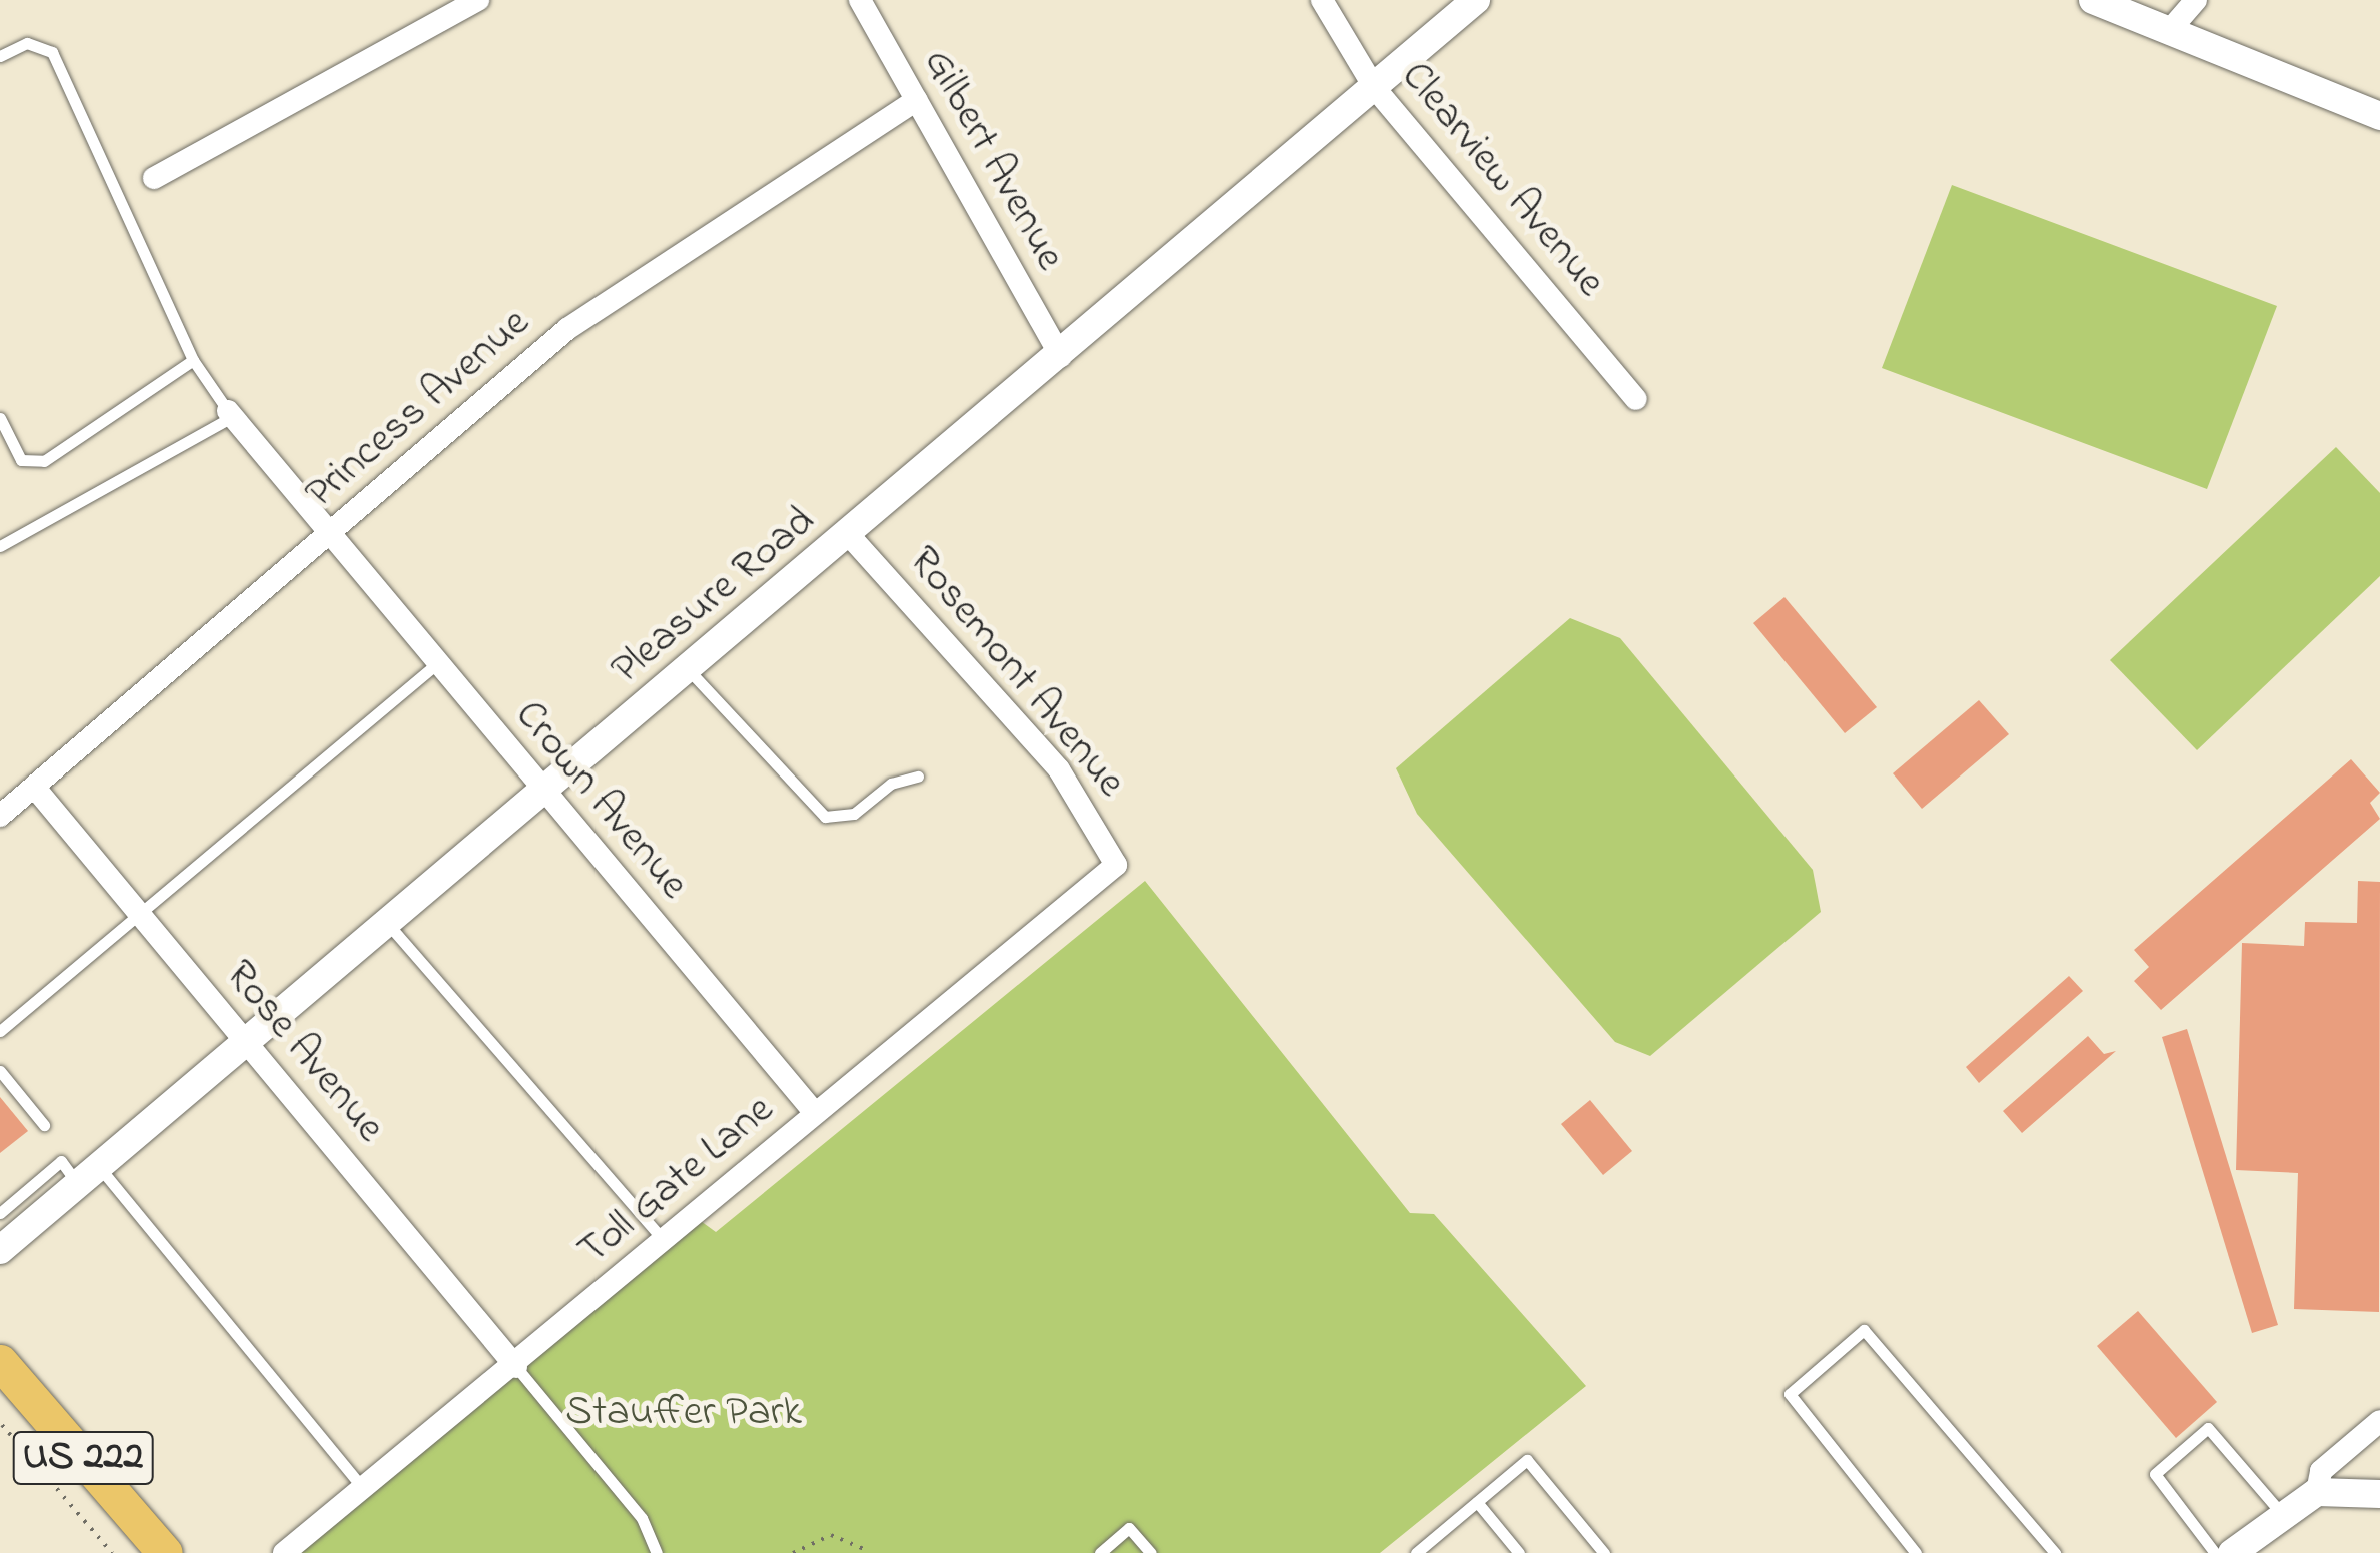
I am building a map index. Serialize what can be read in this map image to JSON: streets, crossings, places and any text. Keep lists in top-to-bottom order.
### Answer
{
  "streets": {
    "highway": ["US 222"],
    "street": [
      "Gilbert Avenue",
      "Clearview Avenue",
      "Princess Avenue",
      "Pleasure Road",
      "Rosemont Avenue",
      "Crown Avenue",
      "Rose Avenue",
      "Toll Gate Lane"
    ]
  },
  "crossings": [
    ["Gilbert Avenue", "Princess Avenue"],
    ["Gilbert Avenue", "Pleasure Road"],
    ["Clearview Avenue", "Pleasure Road"],
    ["Princess Avenue", "Crown Avenue"],
    ["Princess Avenue", "Rose Avenue"],
    ["Pleasure Road", "Rosemont Avenue"],
    ["Pleasure Road", "Crown Avenue"],
    ["Pleasure Road", "Rose Avenue"],
    ["Rosemont Avenue", "Toll Gate Lane"],
    ["Crown Avenue", "Toll Gate Lane"],
    ["Rose Avenue", "Toll Gate Lane"]
  ],
  "parks": ["Stauffer Park"]
}
